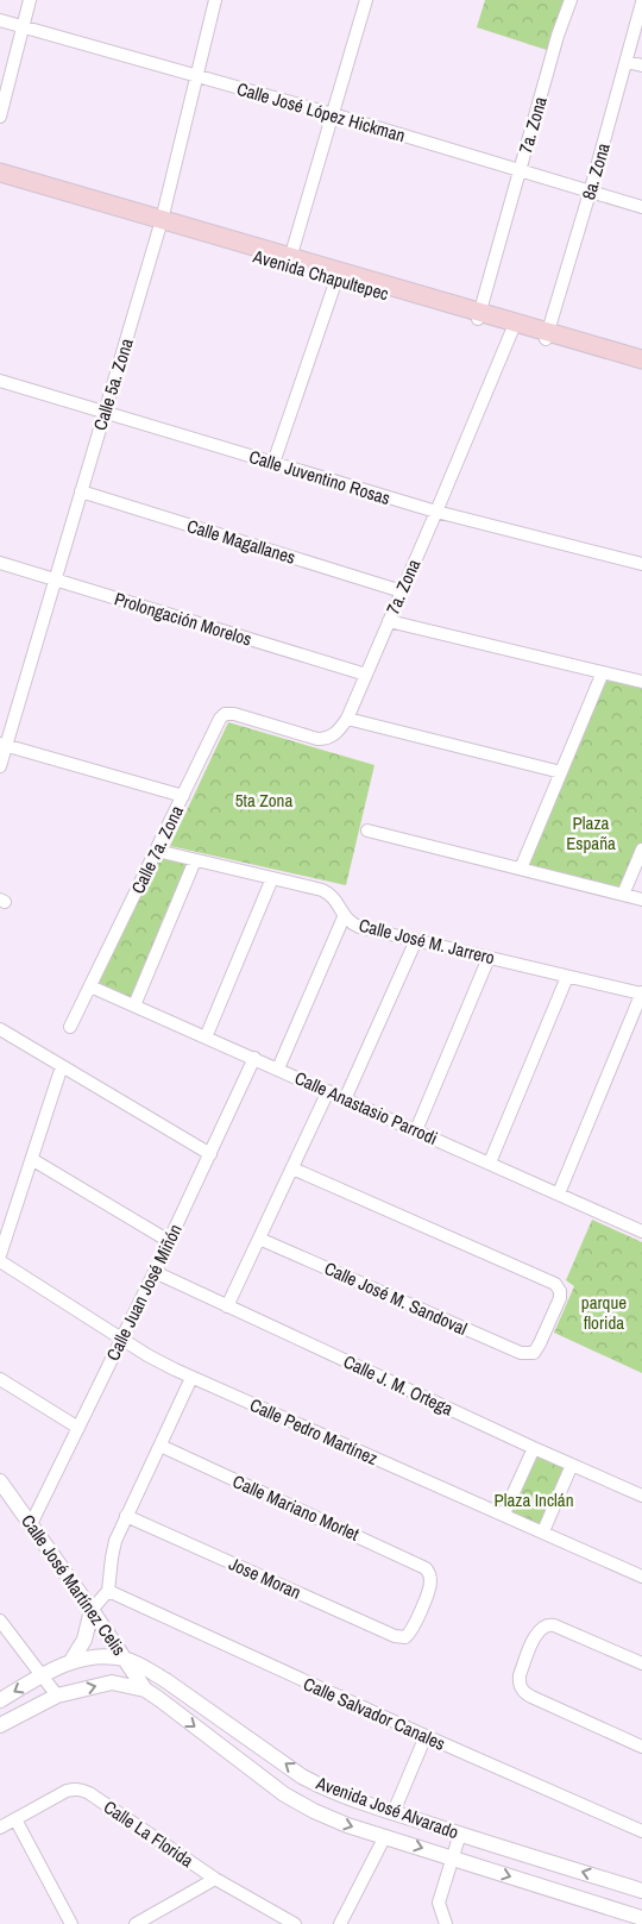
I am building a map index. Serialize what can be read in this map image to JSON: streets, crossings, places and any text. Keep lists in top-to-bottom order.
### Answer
{
  "streets": {
    "main road": ["Avenida Chapultepec"],
    "street": [
      "Calle José López Hickman",
      "7a. Zona",
      "8a. Zona",
      "Calle 5a. Zona",
      "Calle Juventino Rosas",
      "Calle Magallanes",
      "Prolongación Morelos",
      "Calle 7a. Zona",
      "Calle José M. Jarrero",
      "Calle Anastasio Parrodi",
      "Calle Juan José Miñón",
      "Calle José M. Sandoval",
      "Calle J. M. Ortega",
      "Calle Pedro Martínez",
      "Calle Mariano Morlet",
      "Jose Moran",
      "Calle José Martínez Celis",
      "Calle Salvador Canales",
      "Avenida José Alvarado",
      "Calle La Florida"
    ]
  },
  "crossings": [
    ["Calle José López Hickman", "7a. Zona"],
    ["Calle José López Hickman", "8a. Zona"],
    ["Calle José López Hickman", "Calle 5a. Zona"],
    ["7a. Zona", "Avenida Chapultepec"],
    ["7a. Zona", "Calle Juventino Rosas"],
    ["7a. Zona", "Calle Magallanes"],
    ["7a. Zona", "Prolongación Morelos"],
    ["7a. Zona", "Calle 7a. Zona"],
    ["8a. Zona", "Avenida Chapultepec"],
    ["Avenida Chapultepec", "Calle 5a. Zona"],
    ["Calle 5a. Zona", "Calle Juventino Rosas"],
    ["Calle 5a. Zona", "Calle Magallanes"],
    ["Calle 5a. Zona", "Prolongación Morelos"],
    ["Calle 7a. Zona", "Calle José M. Jarrero"],
    ["Calle 7a. Zona", "Calle Anastasio Parrodi"],
    ["Calle Anastasio Parrodi", "Calle Juan José Miñón"],
    ["Calle Juan José Miñón", "Calle J. M. Ortega"],
    ["Calle Juan José Miñón", "Calle Pedro Martínez"],
    ["Calle Juan José Miñón", "Calle José Martínez Celis"],
    ["Calle Mariano Morlet", "Jose Moran"],
    ["Calle José Martínez Celis", "Avenida José Alvarado"]
  ],
  "parks": [
    "5ta Zona",
    "Plaza España",
    "parque florida",
    "Plaza Inclán"
  ]
}
